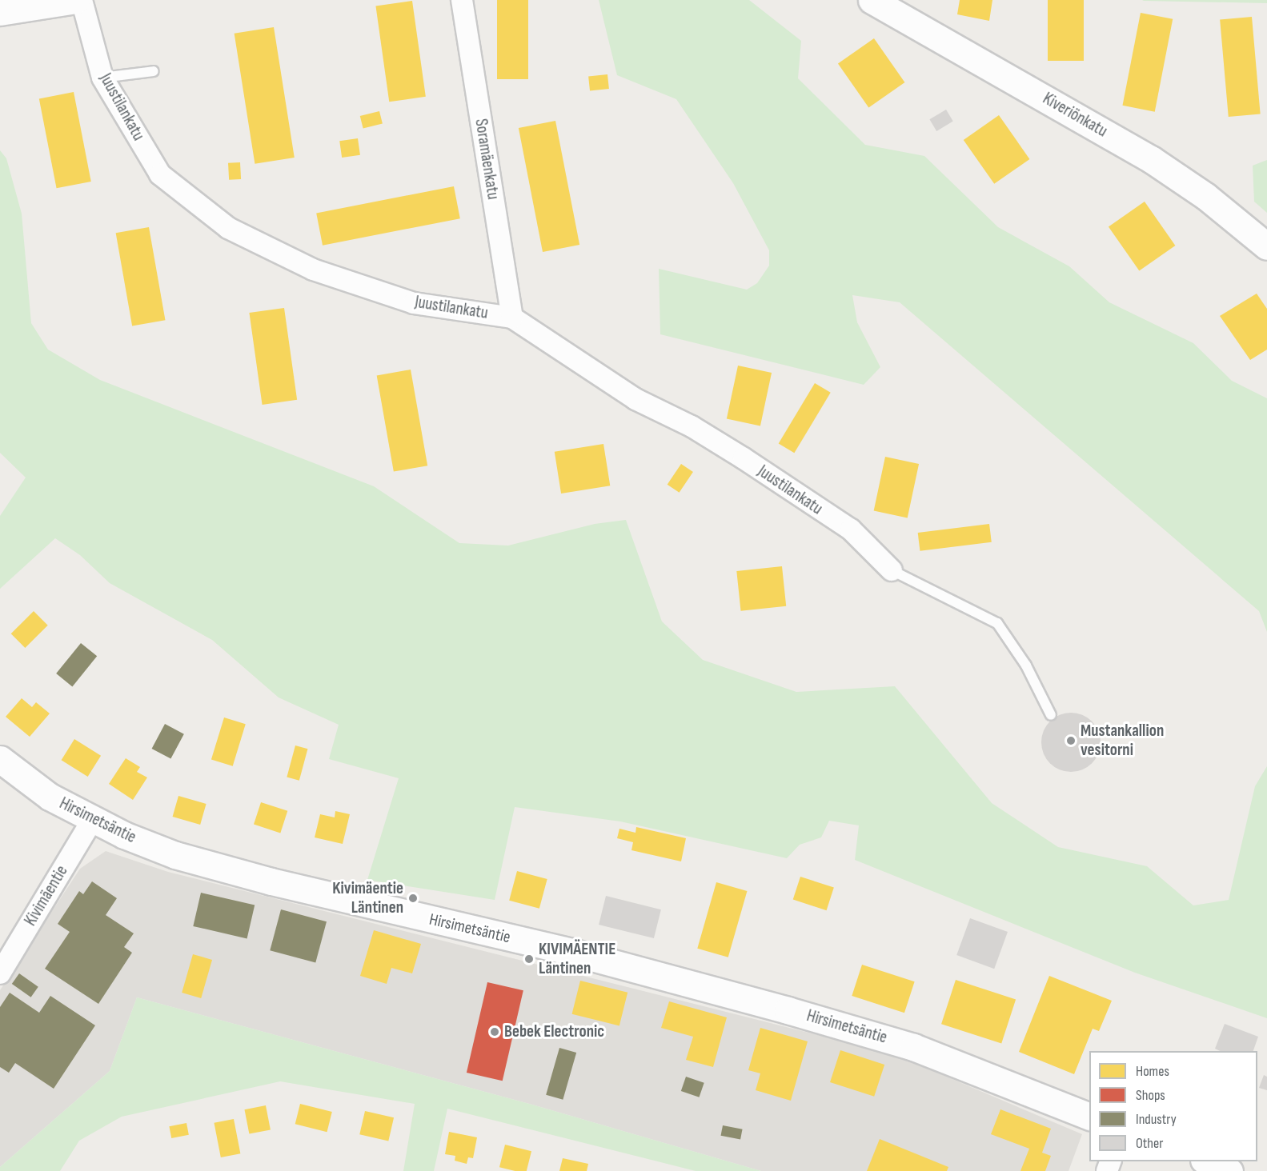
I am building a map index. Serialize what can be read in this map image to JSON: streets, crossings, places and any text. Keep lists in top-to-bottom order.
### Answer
{
  "streets": {
    "street": [
      "Juustilankatu",
      "Kiveriönkatu",
      "Soramäenkatu",
      "Hirsimetsäntie",
      "Kivimäentie"
    ]
  },
  "crossings": [
    ["Juustilankatu", "Soramäenkatu"],
    ["Hirsimetsäntie", "Kivimäentie"]
  ],
  "places": [
    "Mustankallion vesitorni",
    "Kivimäentie Läntinen",
    "KIVIMÄENTIE Läntinen",
    "Bebek Electronic"
  ],
  "legend": [
    "Homes",
    "Shops",
    "Industry",
    "Other"
  ]
}
